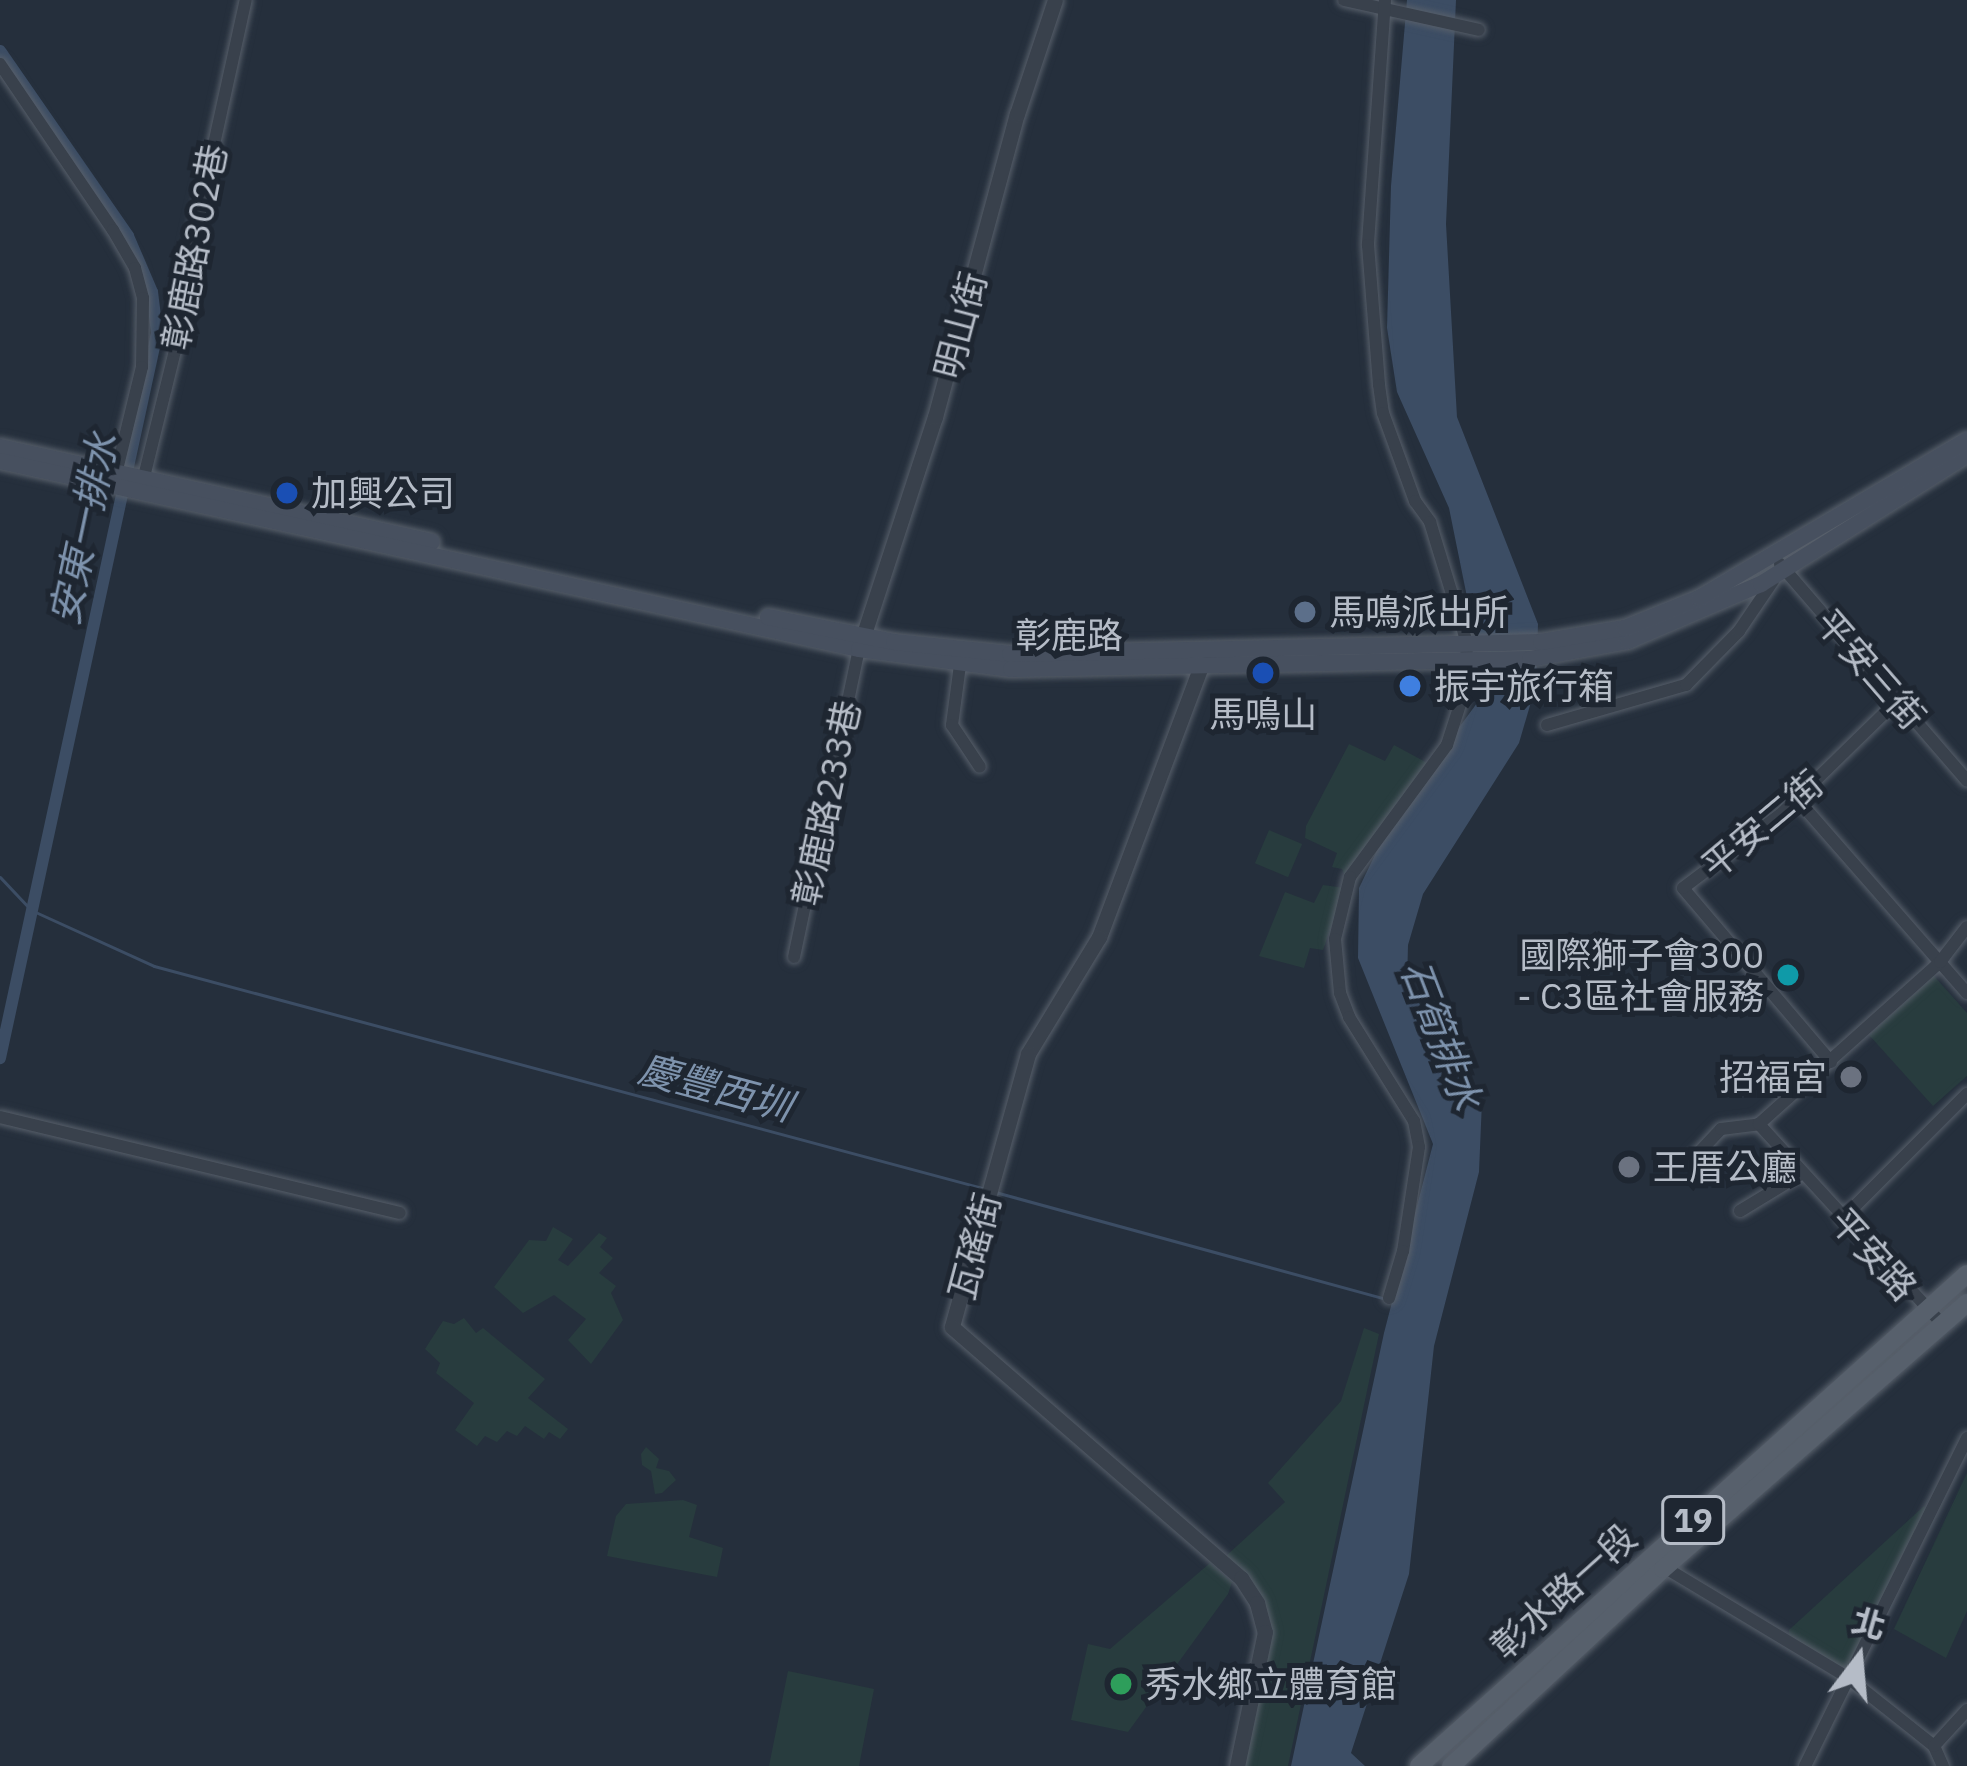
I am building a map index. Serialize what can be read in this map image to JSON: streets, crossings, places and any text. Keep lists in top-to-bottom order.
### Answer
{
  "streets": {
    "main road": ["彰鹿路", "19", "彰水路一段"],
    "street": [
      "彰鹿路302巷",
      "明山街",
      "平安三街",
      "彰鹿路233巷",
      "平安二街",
      "瓦磘街",
      "平安路"
    ]
  },
  "crossings": [
    ["彰鹿路302巷", "彰鹿路"],
    ["明山街", "彰鹿路"],
    ["明山街", "彰鹿路233巷"],
    ["彰鹿路", "平安三街"],
    ["彰鹿路", "彰鹿路233巷"],
    ["彰鹿路", "瓦磘街"],
    ["平安三街", "平安二街"],
    ["平安路", "彰水路一段"]
  ],
  "water": ["安東一排水", "石筍排水", "慶豐西圳"],
  "places": [
    "加興公司",
    "馬鳴派出所",
    "馬鳴山",
    "振宇旅行箱",
    "國際獅子會300 - C3區社會服務",
    "招福宮",
    "王厝公廳",
    "秀水鄉立體育館"
  ],
  "north": "top"
}
